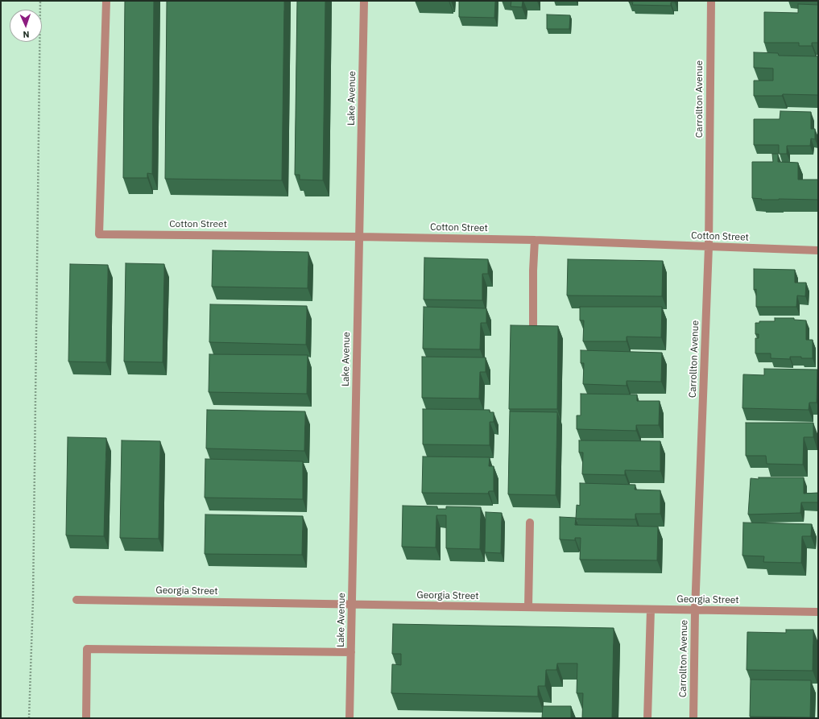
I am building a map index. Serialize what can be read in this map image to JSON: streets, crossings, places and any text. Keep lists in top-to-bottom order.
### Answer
{
  "streets": {
    "street": [
      "Lake Avenue",
      "Carrollton Avenue",
      "Cotton Street",
      "Georgia Street"
    ]
  },
  "crossings": [
    ["Lake Avenue", "Cotton Street"],
    ["Lake Avenue", "Georgia Street"],
    ["Carrollton Avenue", "Cotton Street"],
    ["Carrollton Avenue", "Georgia Street"]
  ],
  "north": "bottom"
}
